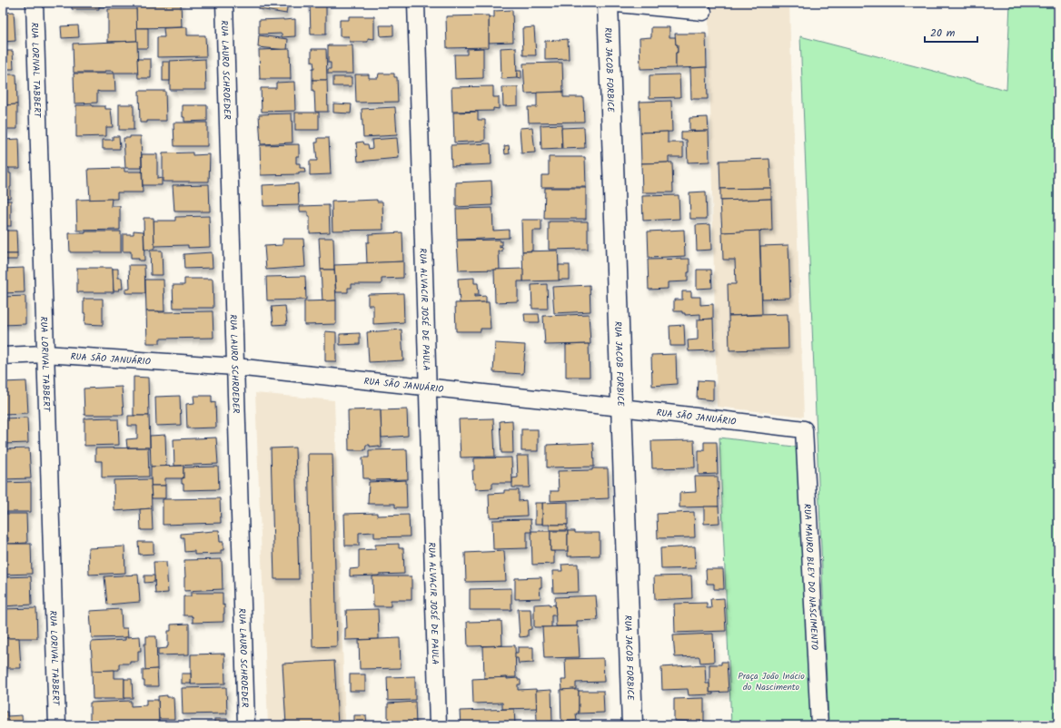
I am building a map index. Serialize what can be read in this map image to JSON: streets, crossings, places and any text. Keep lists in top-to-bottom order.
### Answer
{
  "streets": {
    "street": [
      "RUA LORIVAL TABBERT",
      "RUA LAURO SCHROEDER",
      "RUA JACOB FORBICE",
      "RUA ALVACIR JOSÉ DE PAULA",
      "RUA SÃO JANUÁRIO",
      "RUA MAURO BLEY DO NASCIMENTO"
    ]
  },
  "crossings": [
    ["RUA LORIVAL TABBERT", "RUA SÃO JANUÁRIO"],
    ["RUA LAURO SCHROEDER", "RUA SÃO JANUÁRIO"],
    ["RUA JACOB FORBICE", "RUA SÃO JANUÁRIO"],
    ["RUA ALVACIR JOSÉ DE PAULA", "RUA SÃO JANUÁRIO"],
    ["RUA SÃO JANUÁRIO", "RUA MAURO BLEY DO NASCIMENTO"]
  ],
  "parks": ["Praça João Inácio do Nascimento"],
  "scale_bar": "20 m"
}
